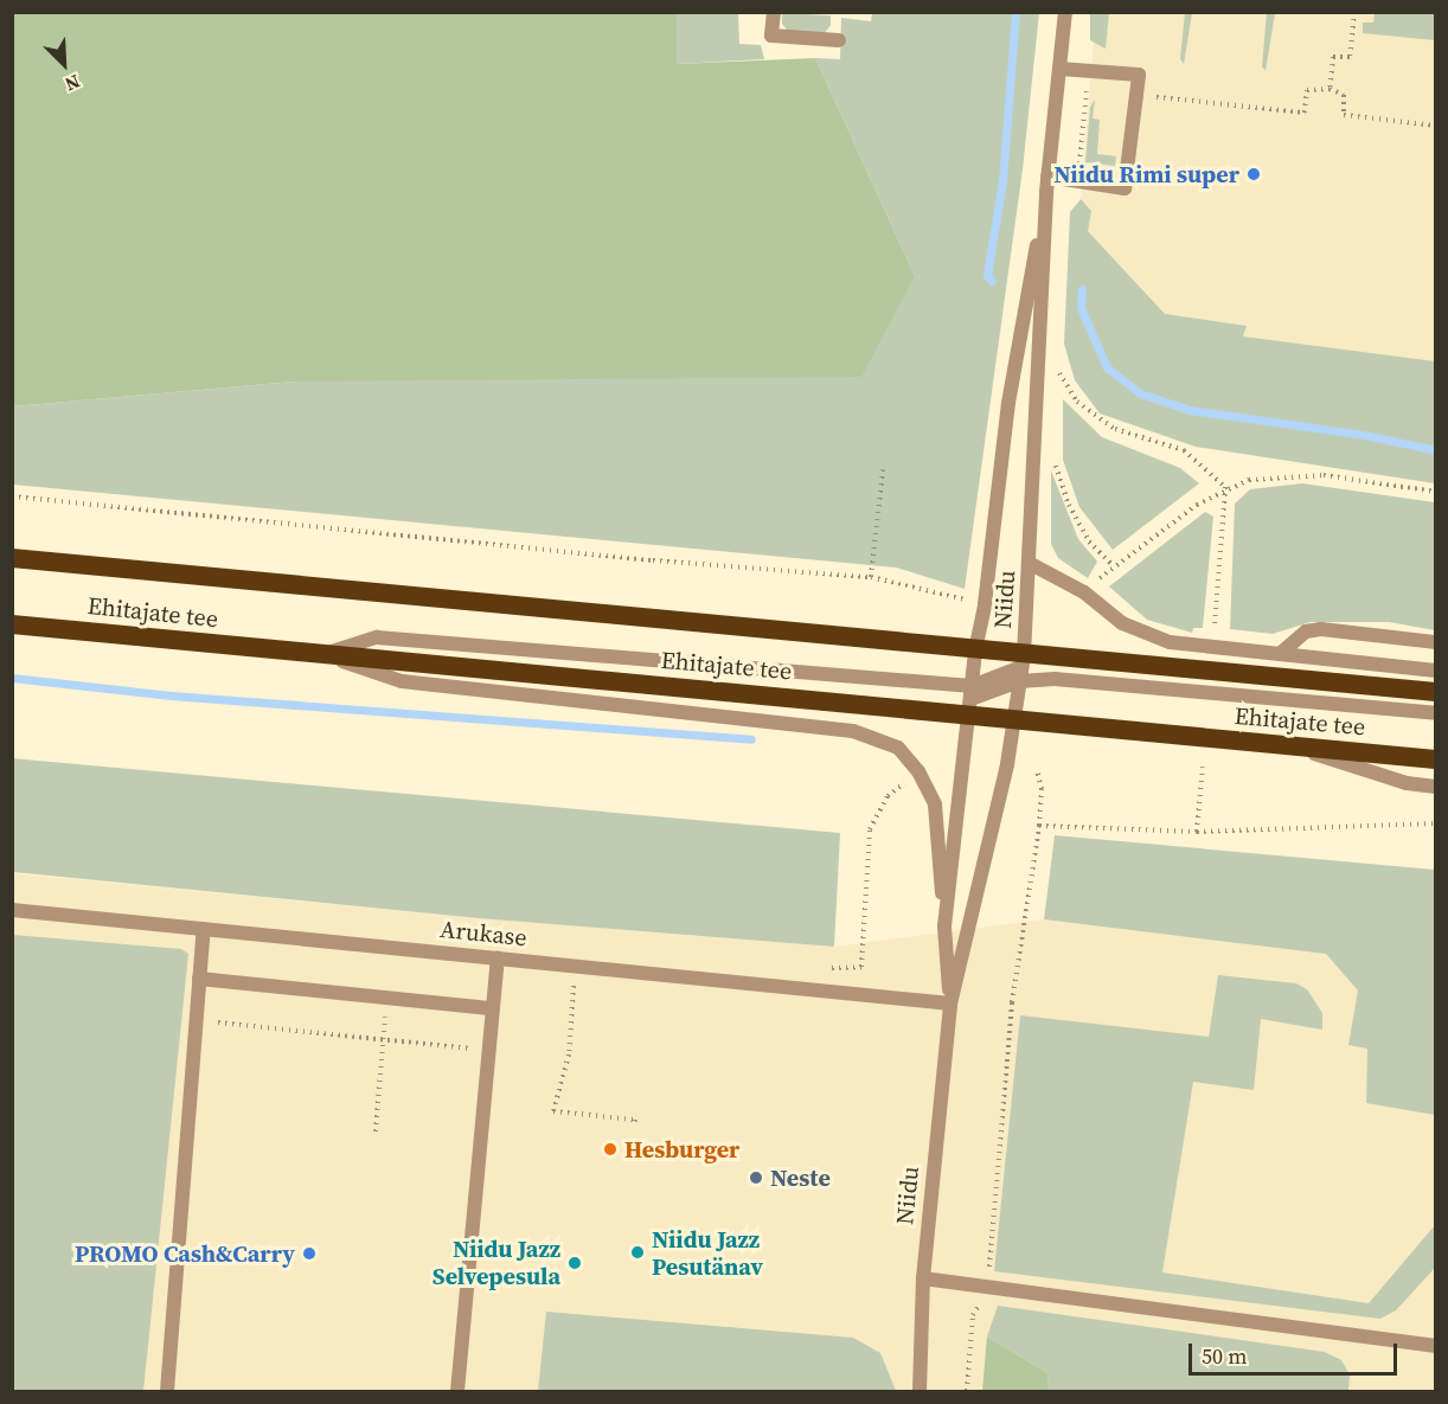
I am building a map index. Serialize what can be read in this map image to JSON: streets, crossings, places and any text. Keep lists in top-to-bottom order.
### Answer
{
  "streets": {
    "highway": ["Ehitajate tee"],
    "street": ["Niidu", "Arukase"]
  },
  "crossings": [
    ["Niidu", "Ehitajate tee"],
    ["Niidu", "Arukase"]
  ],
  "places": [
    "Niidu Rimi super",
    "Hesburger",
    "Neste",
    "Niidu Jazz Pesutänav",
    "PROMO Cash&Carry",
    "Niidu Jazz Selvepesula"
  ],
  "scale_bar": "50 m",
  "north": "bottom right"
}
